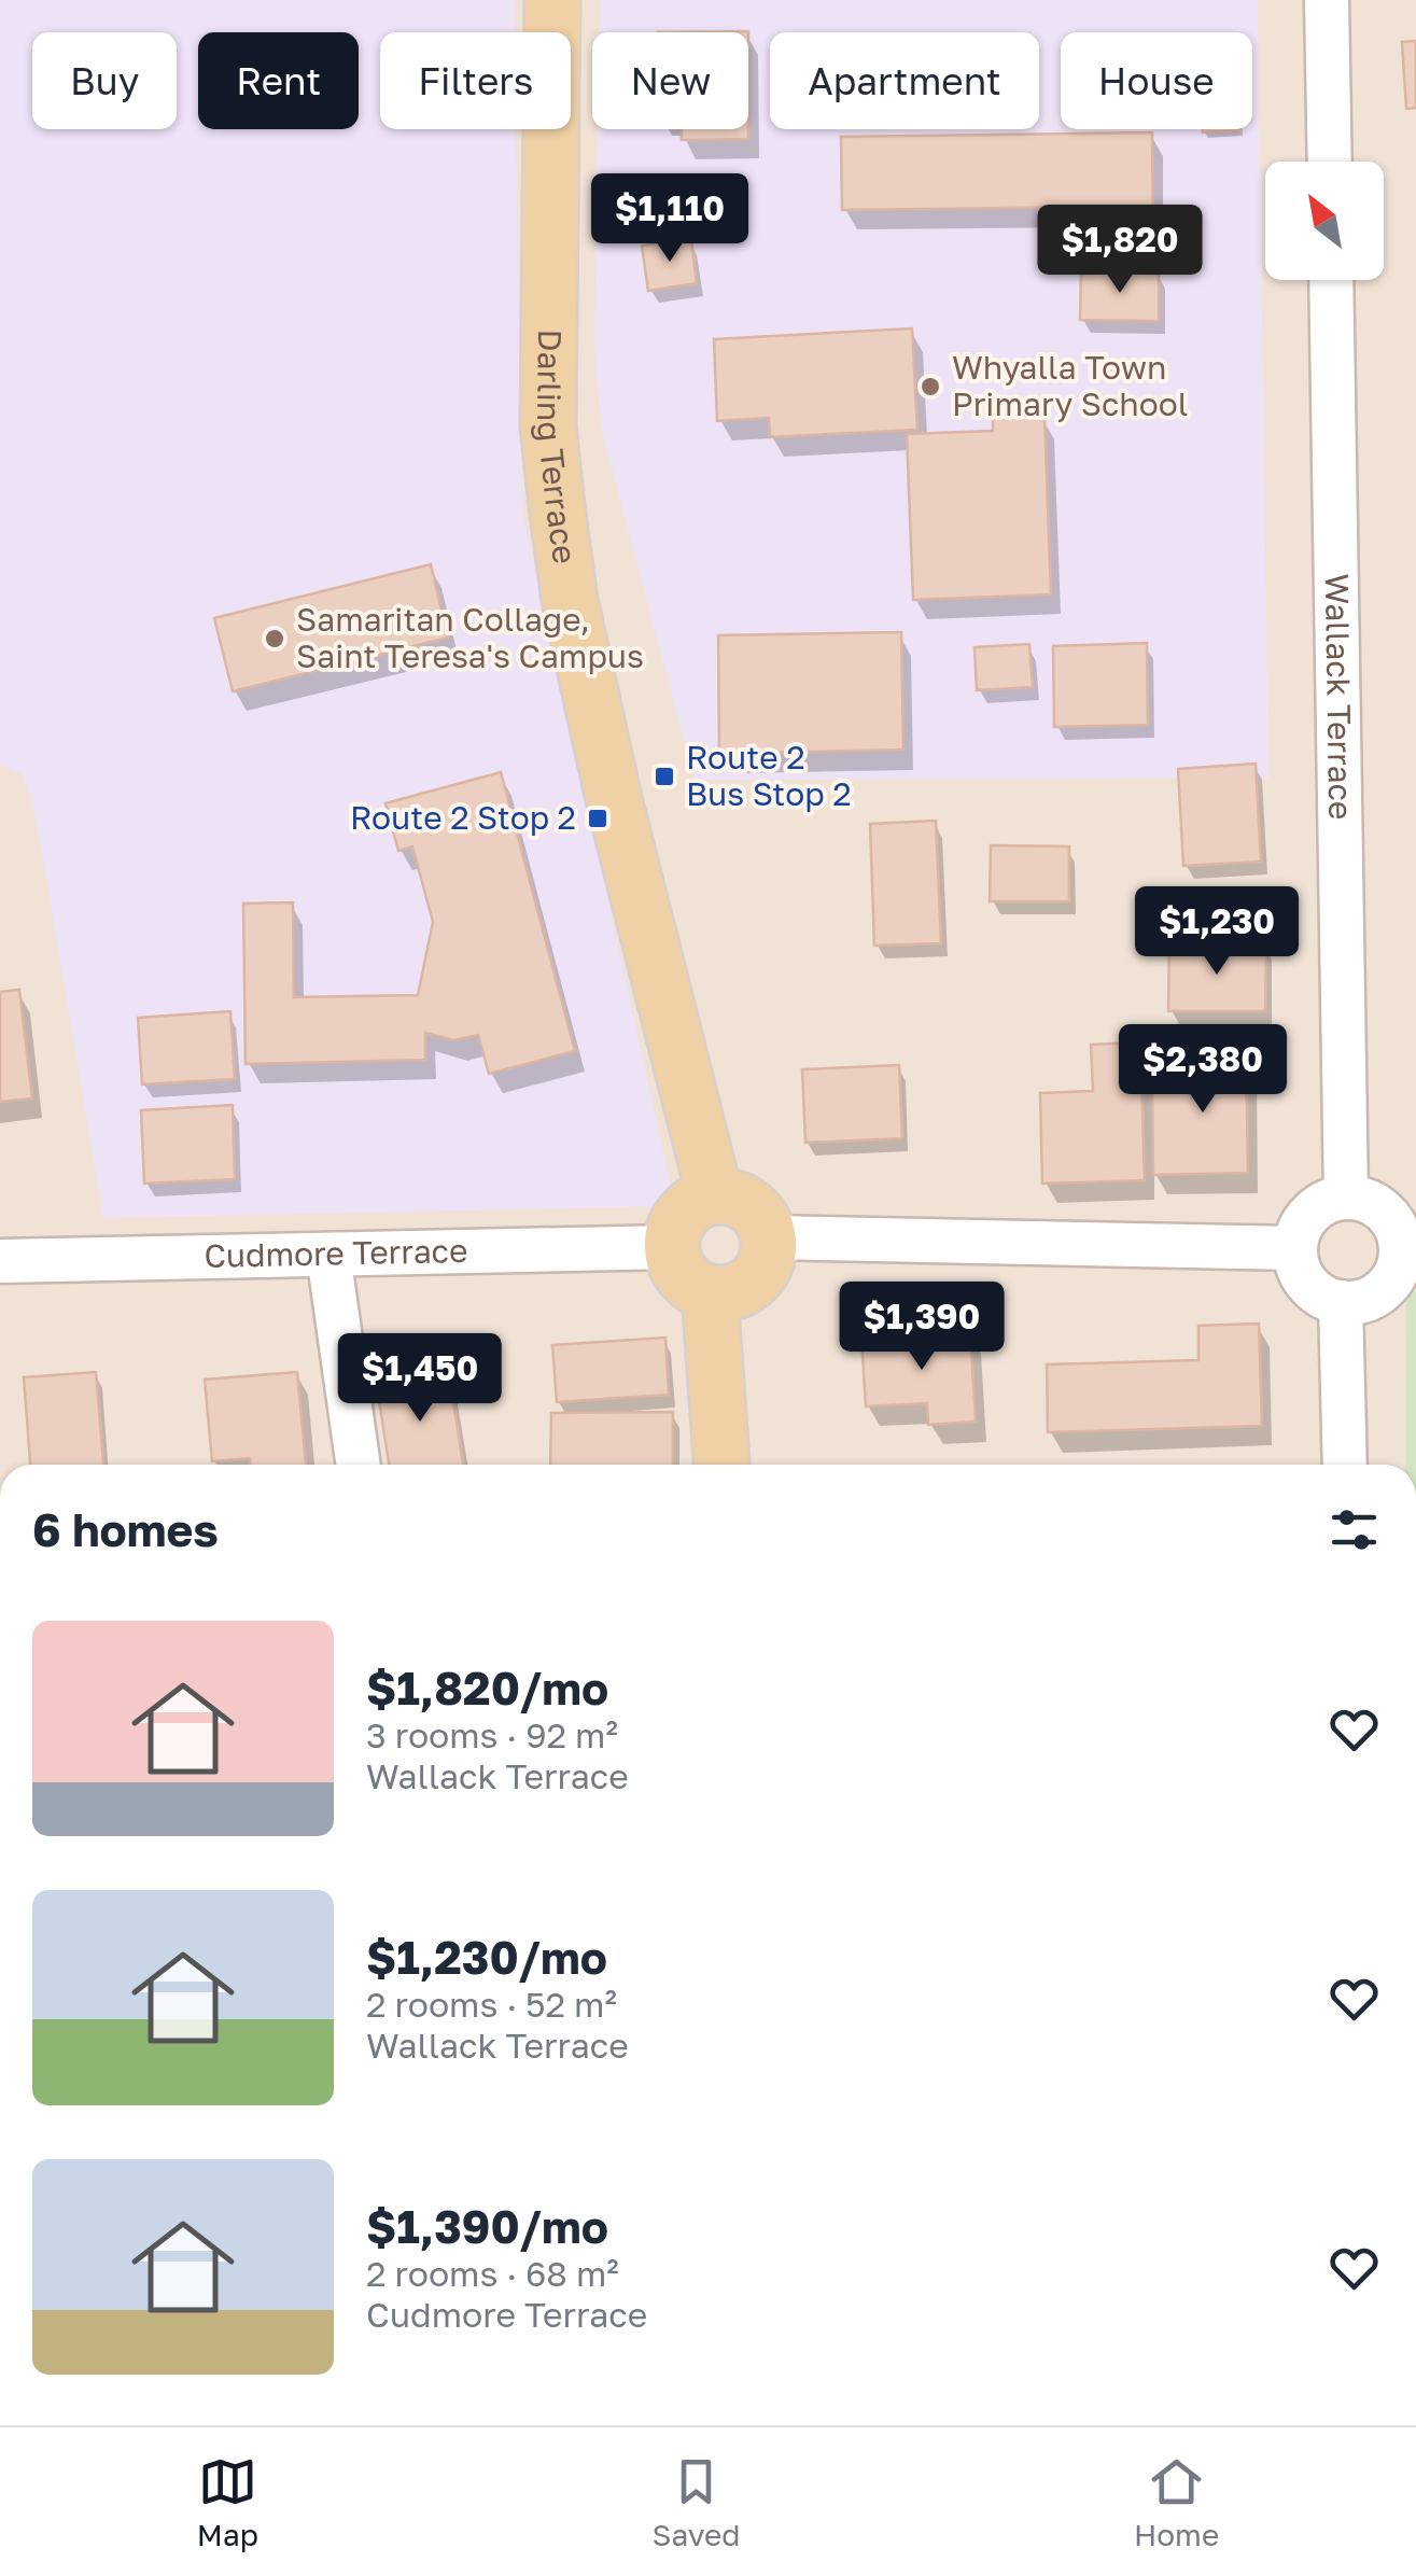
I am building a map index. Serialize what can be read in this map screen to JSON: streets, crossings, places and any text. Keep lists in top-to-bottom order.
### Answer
{
  "streets": {
    "main road": ["Darling Terrace"],
    "street": ["Wallack Terrace", "Cudmore Terrace"]
  },
  "crossings": [
    ["Darling Terrace", "Cudmore Terrace"]
  ],
  "places": {
    "other": ["Whyalla Town Primary School", "Samaritan Collage, Saint Teresa's Campus"],
    "transit": ["Route 2 Bus Stop 2", "Route 2 Stop 2"]
  },
  "north": "top left",
  "page": {
    "chip": [
      "Buy",
      "Rent",
      "Filters",
      "New",
      "Apartment",
      "House"
    ],
    "price": [
      "$1,110",
      "$1,820",
      "$1,230",
      "$2,380",
      "$1,390",
      "$1,450"
    ],
    "heading": "6 homes",
    "list": [
      {
        "name": "$1,820/mo",
        "note": "3 rooms · 92 m² · Wallack Terrace"
      },
      {
        "name": "$1,230/mo",
        "note": "2 rooms · 52 m² · Wallack Terrace"
      },
      {
        "name": "$1,390/mo",
        "note": "2 rooms · 68 m² · Cudmore Terrace"
      }
    ],
    "tabs": ["Map", "Saved", "Home"]
  }
}
